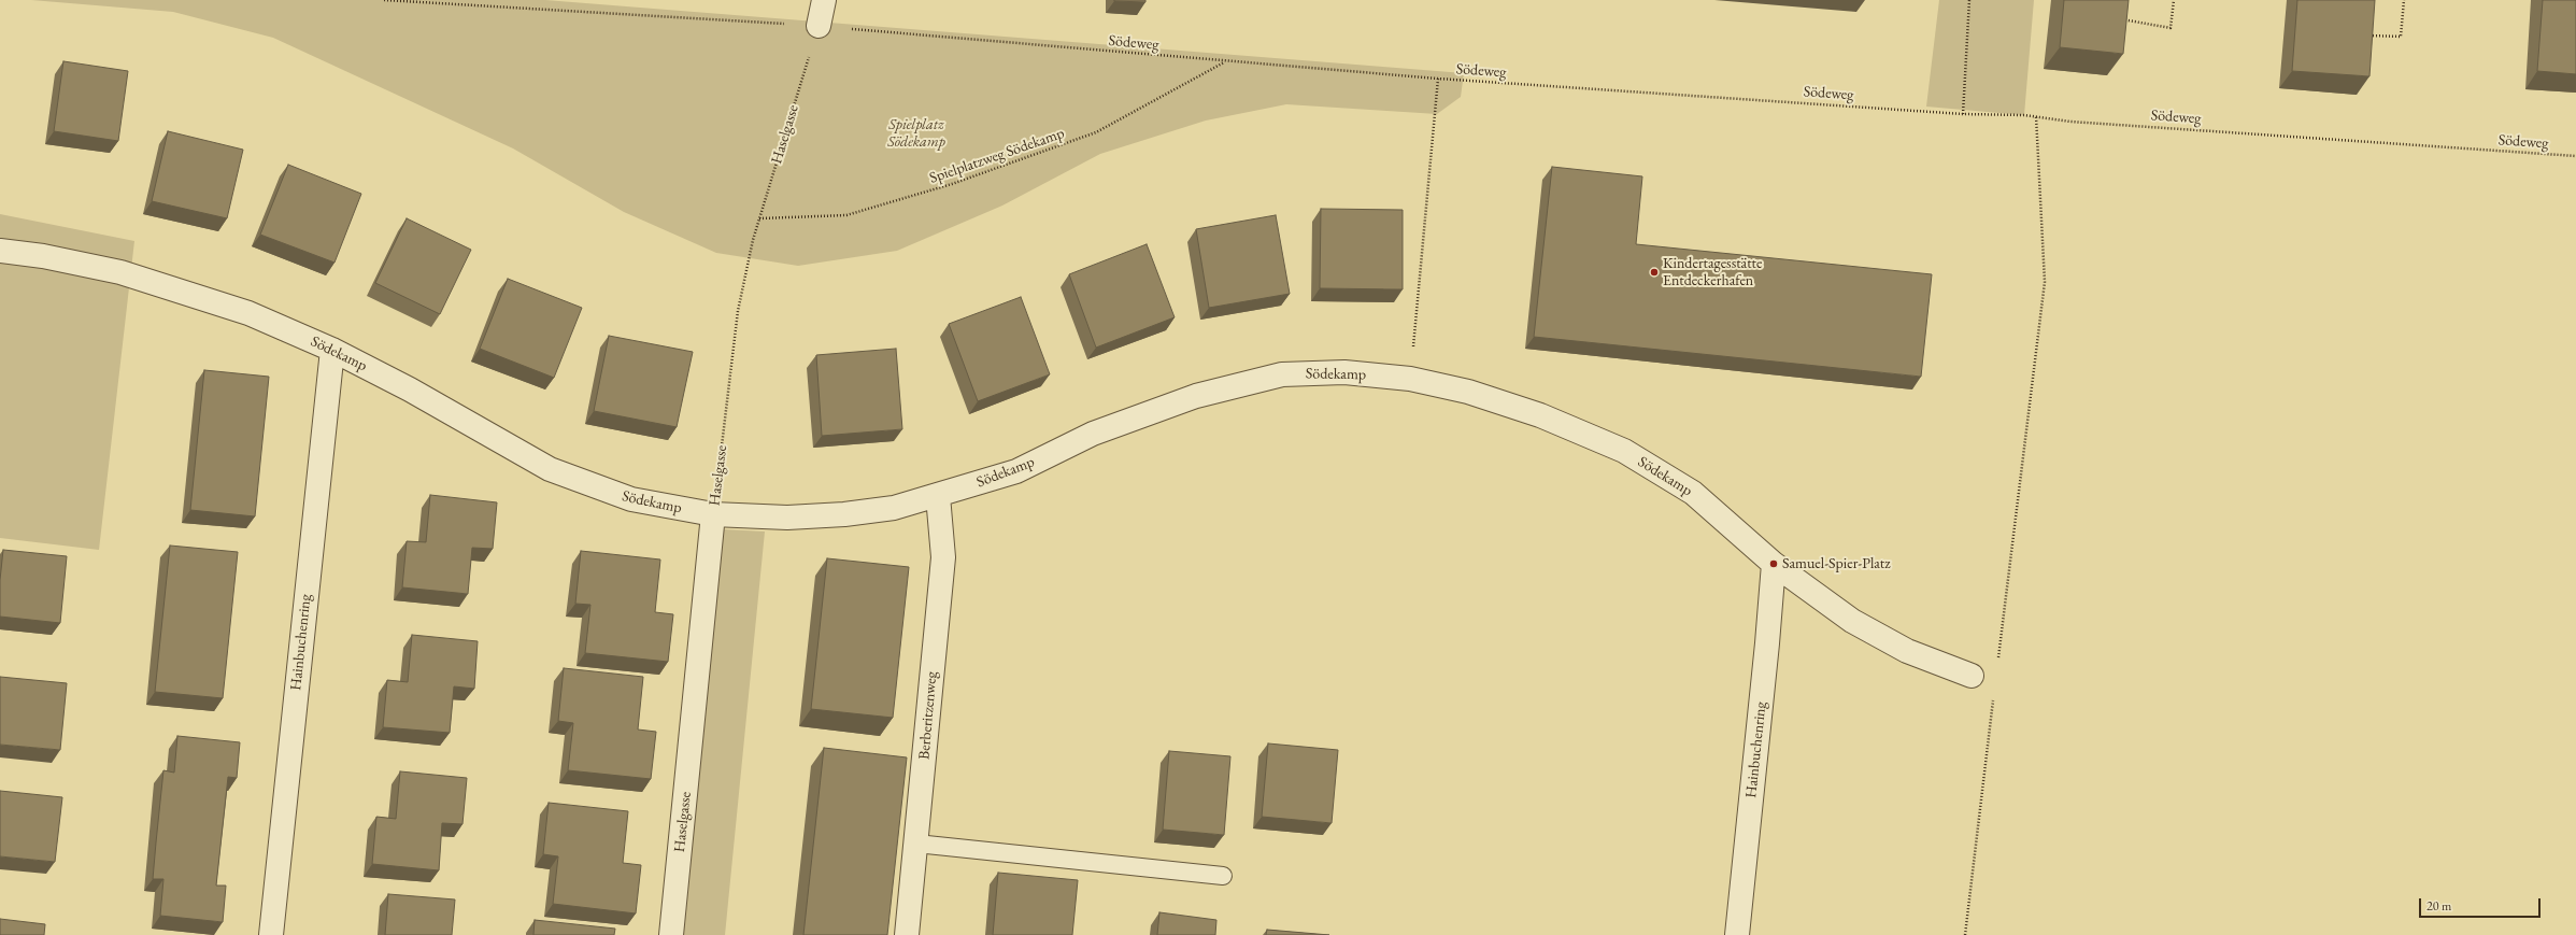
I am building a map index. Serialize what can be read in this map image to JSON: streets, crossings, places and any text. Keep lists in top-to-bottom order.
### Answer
{
  "streets": {
    "street": [
      "Haselgasse",
      "Södekamp",
      "Hainbuchenring",
      "Berberitzenweg"
    ],
    "path": ["Södeweg", "Spielplatzweg Södekamp"]
  },
  "crossings": [
    ["Södeweg", "Haselgasse"],
    ["Södeweg", "Spielplatzweg Södekamp"],
    ["Haselgasse", "Spielplatzweg Södekamp"],
    ["Haselgasse", "Södekamp"],
    ["Södekamp", "Hainbuchenring"],
    ["Södekamp", "Berberitzenweg"]
  ],
  "parks": ["Spielplatz Södekamp"],
  "places": ["Kindertagesstätte Entdeckerhafen", "Samuel-Spier-Platz"],
  "scale_bar": "20 m"
}
